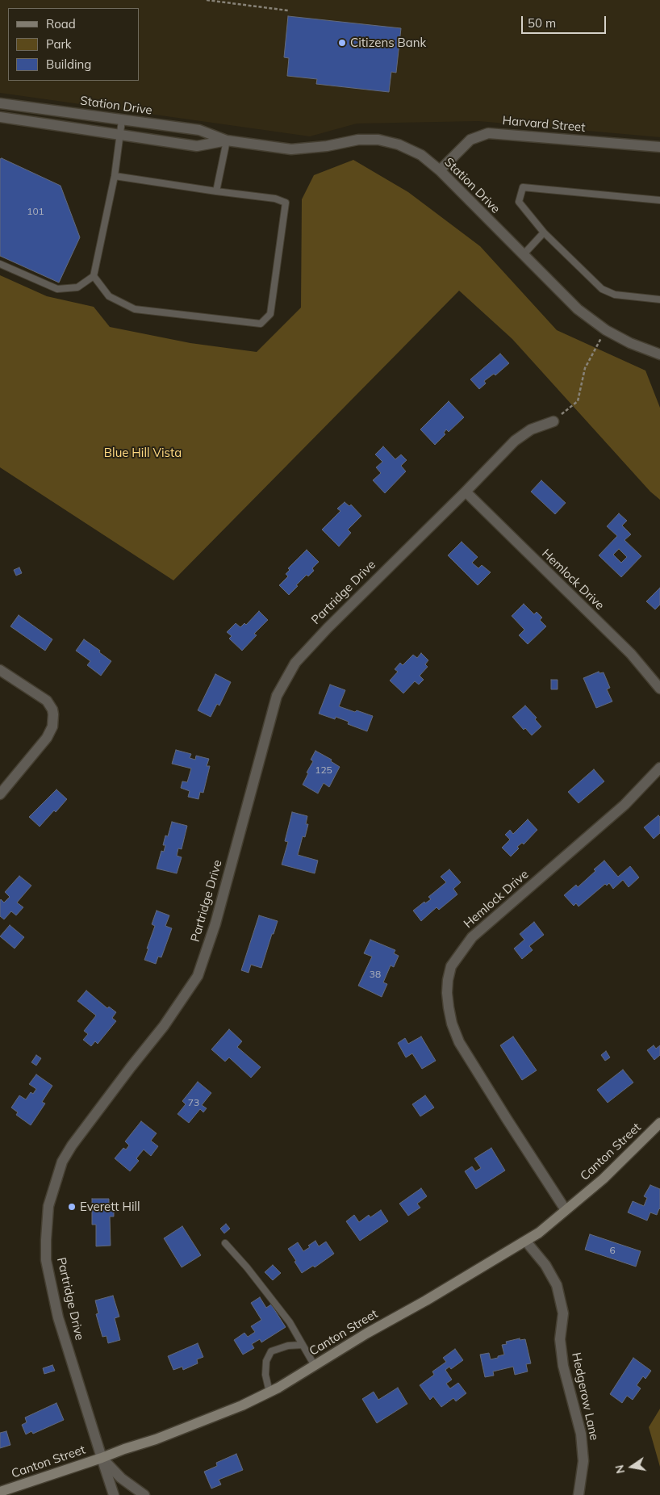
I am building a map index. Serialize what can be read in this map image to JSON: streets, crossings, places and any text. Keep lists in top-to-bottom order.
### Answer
{
  "streets": {
    "main road": ["Canton Street"],
    "street": [
      "Station Drive",
      "Harvard Street",
      "Hemlock Drive",
      "Partridge Drive",
      "Hedgerow Lane"
    ]
  },
  "crossings": [
    ["Station Drive", "Harvard Street"],
    ["Hemlock Drive", "Partridge Drive"],
    ["Hemlock Drive", "Canton Street"],
    ["Partridge Drive", "Canton Street"],
    ["Canton Street", "Hedgerow Lane"]
  ],
  "parks": ["Blue Hill Vista"],
  "places": ["Citizens Bank", "Everett Hill"],
  "house_numbers": [
    "101",
    "125",
    "38",
    "73",
    "6"
  ],
  "legend": ["Road", "Park", "Building"],
  "scale_bar": "50 m",
  "north": "left"
}
